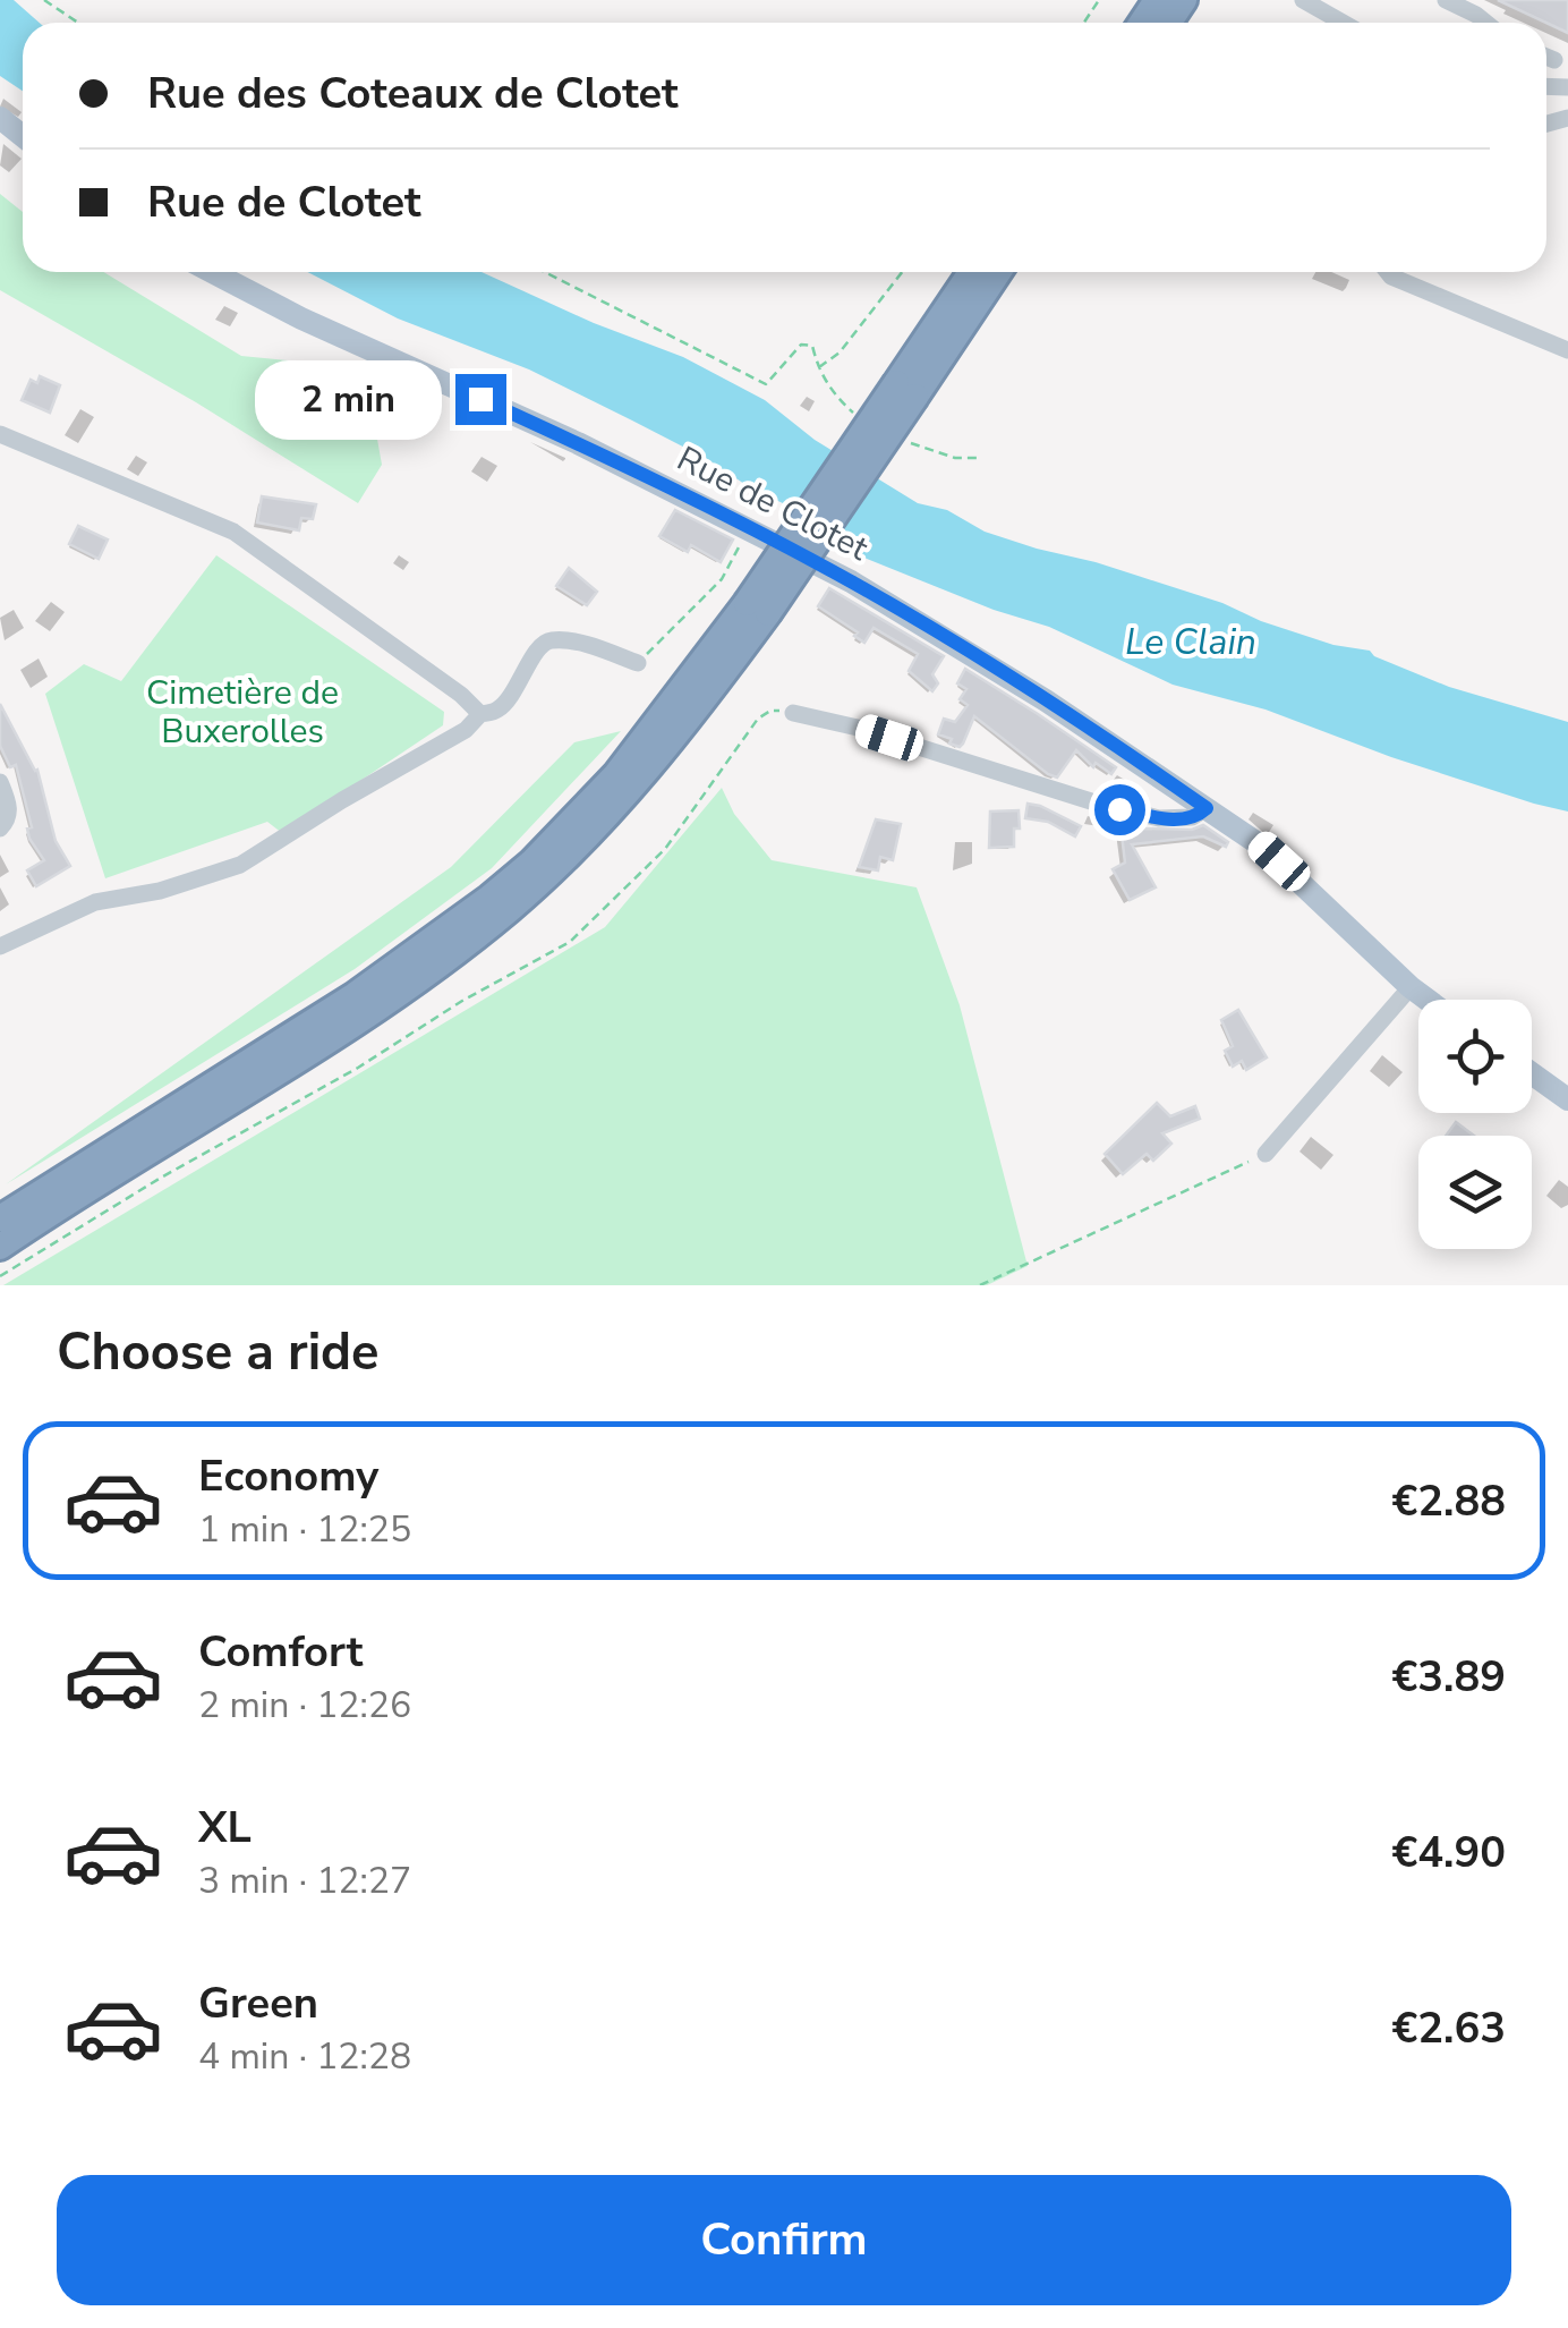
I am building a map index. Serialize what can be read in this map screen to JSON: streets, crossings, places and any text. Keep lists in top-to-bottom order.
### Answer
{
  "streets": {
    "main road": ["Rue de Clotet"]
  },
  "water": ["Le Clain"],
  "parks": ["Cimetière de Buxerolles"],
  "page": {
    "banner": ["Rue des Coteaux de Clotet", "Rue de Clotet"],
    "bubble": "2 min",
    "heading": "Choose a ride",
    "list": [
      {
        "name": "Economy",
        "note": "1 min · 12:25",
        "value": "€2.88"
      },
      {
        "name": "Comfort",
        "note": "2 min · 12:26",
        "value": "€3.89"
      },
      {
        "name": "XL",
        "note": "3 min · 12:27",
        "value": "€4.90"
      },
      {
        "name": "Green",
        "note": "4 min · 12:28",
        "value": "€2.63"
      }
    ],
    "buttons": "Confirm"
  }
}
